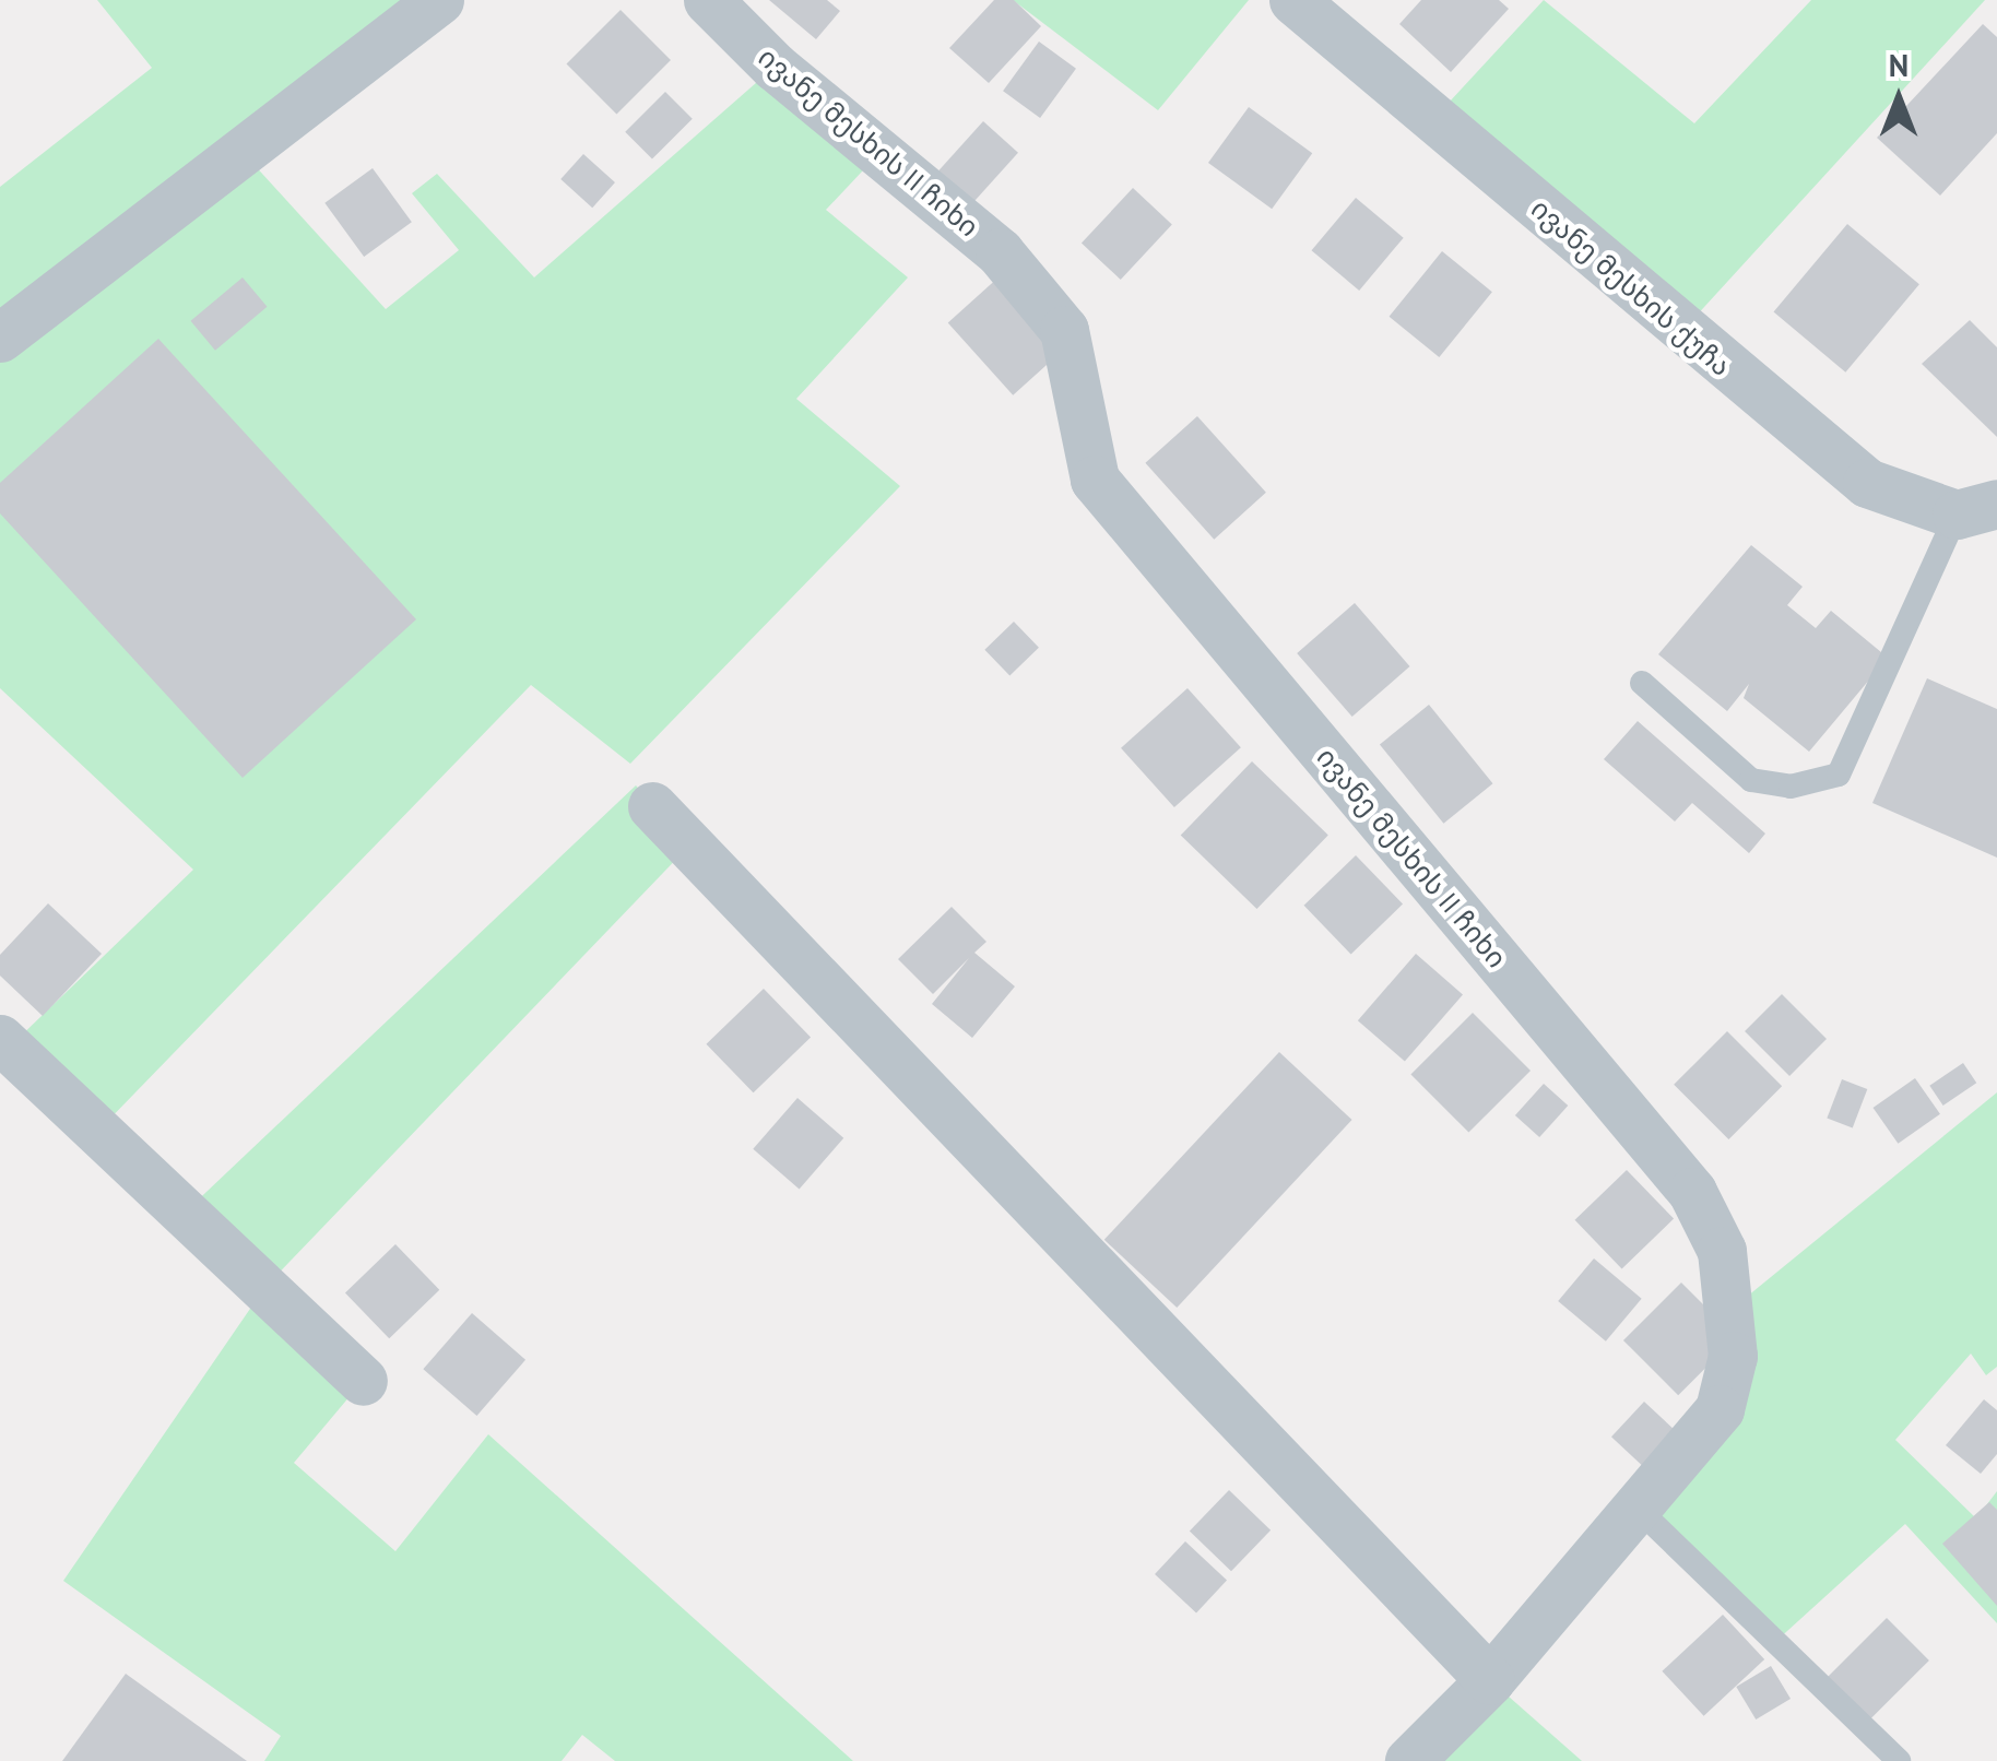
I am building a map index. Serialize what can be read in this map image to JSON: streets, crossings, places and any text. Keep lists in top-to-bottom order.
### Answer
{
  "streets": {
    "street": ["ივანე მესხის II ჩიხი", "ივანე მესხის ქუჩა"]
  },
  "north": "top"
}
